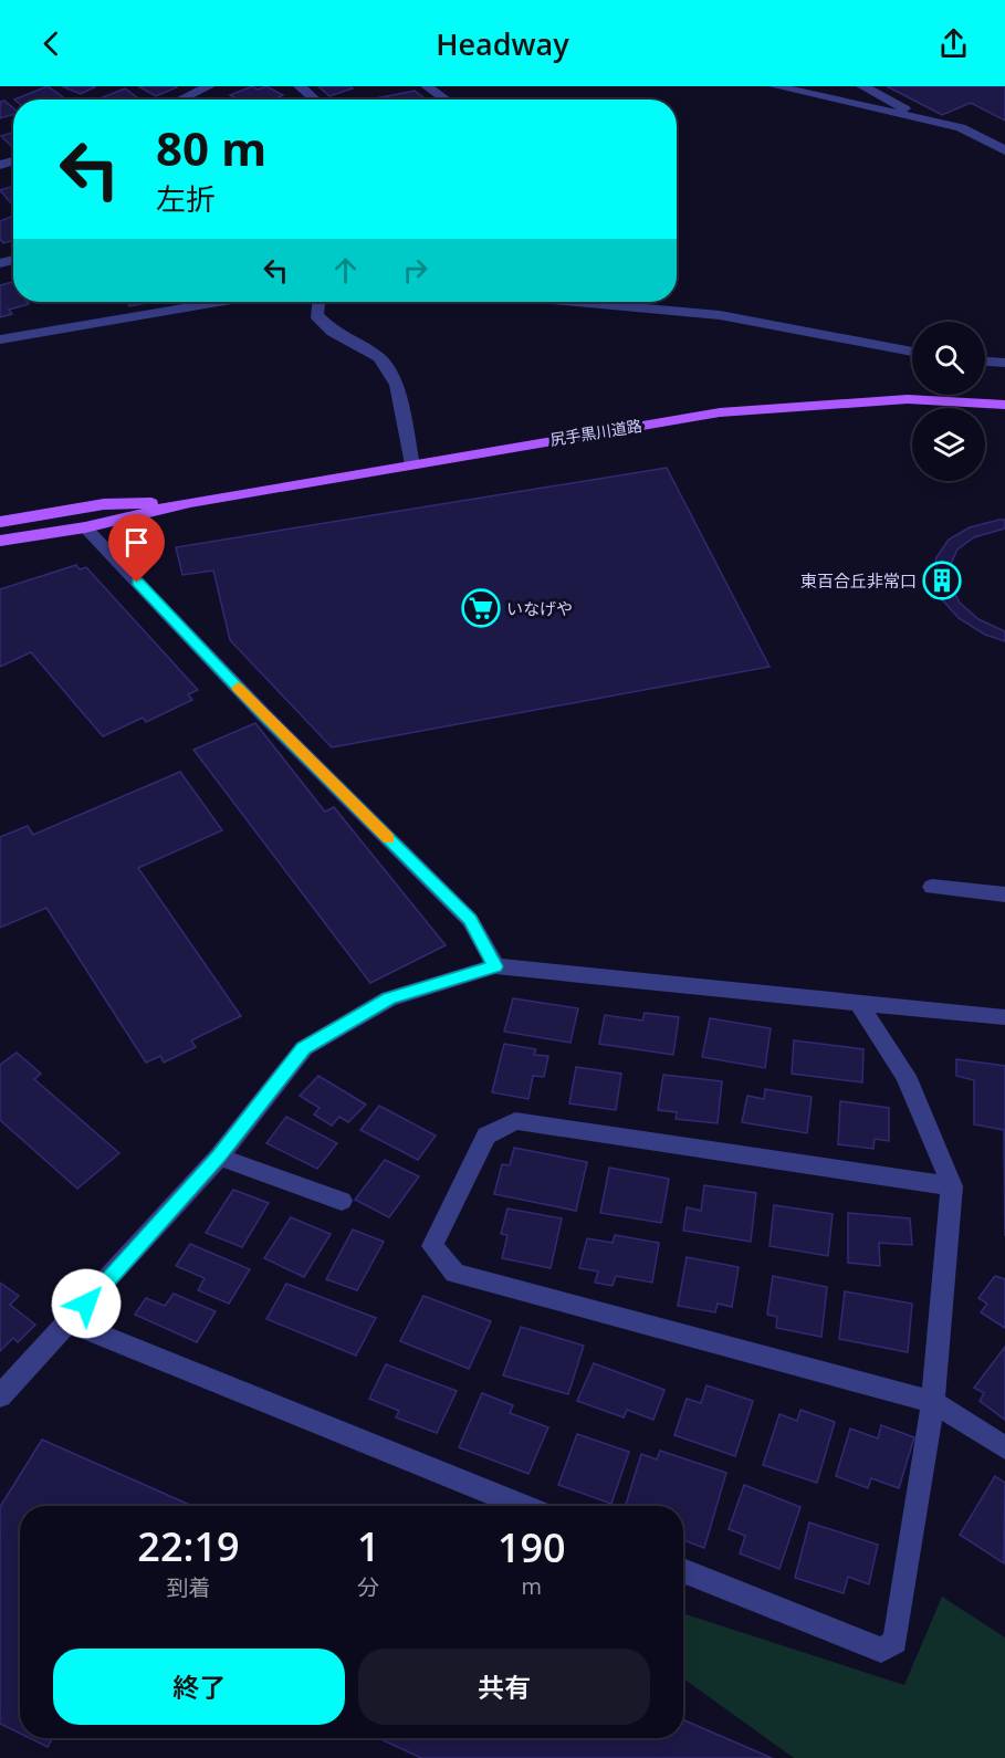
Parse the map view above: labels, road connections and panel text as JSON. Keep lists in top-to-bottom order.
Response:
{
  "streets": {
    "main road": ["尻手黒川道路"]
  },
  "places": {
    "building": ["東百合丘非常口"],
    "supermarket": ["いなげや"]
  },
  "page": {
    "header": "Headway",
    "turn": ["80 m", "左折"],
    "eta": [
      "22:19",
      "到着",
      "1",
      "分",
      "190",
      "m"
    ],
    "buttons": ["終了", "共有"]
  }
}
